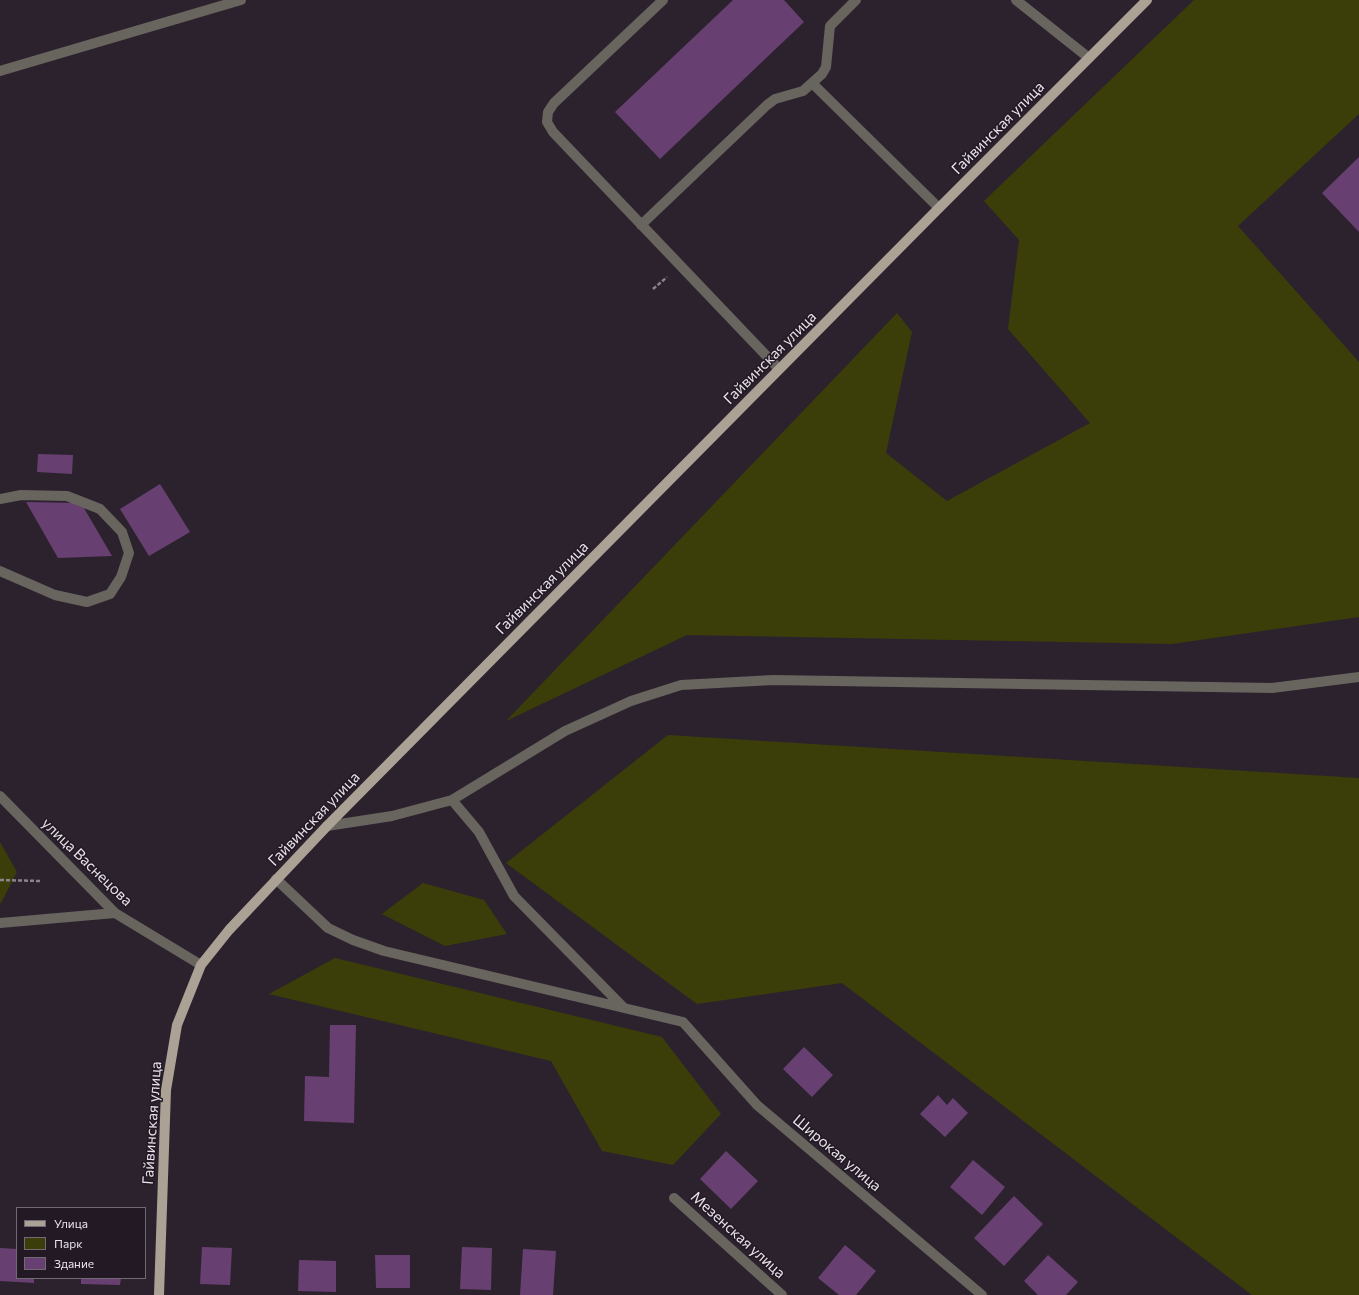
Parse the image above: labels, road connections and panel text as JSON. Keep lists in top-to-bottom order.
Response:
{
  "streets": {
    "main road": ["Гайвинская улица"],
    "street": ["улица Васнецова", "Широкая улица", "Мезенская улица"]
  },
  "crossings": [
    ["Гайвинская улица", "улица Васнецова"]
  ],
  "legend": ["Улица", "Парк", "Здание"]
}
